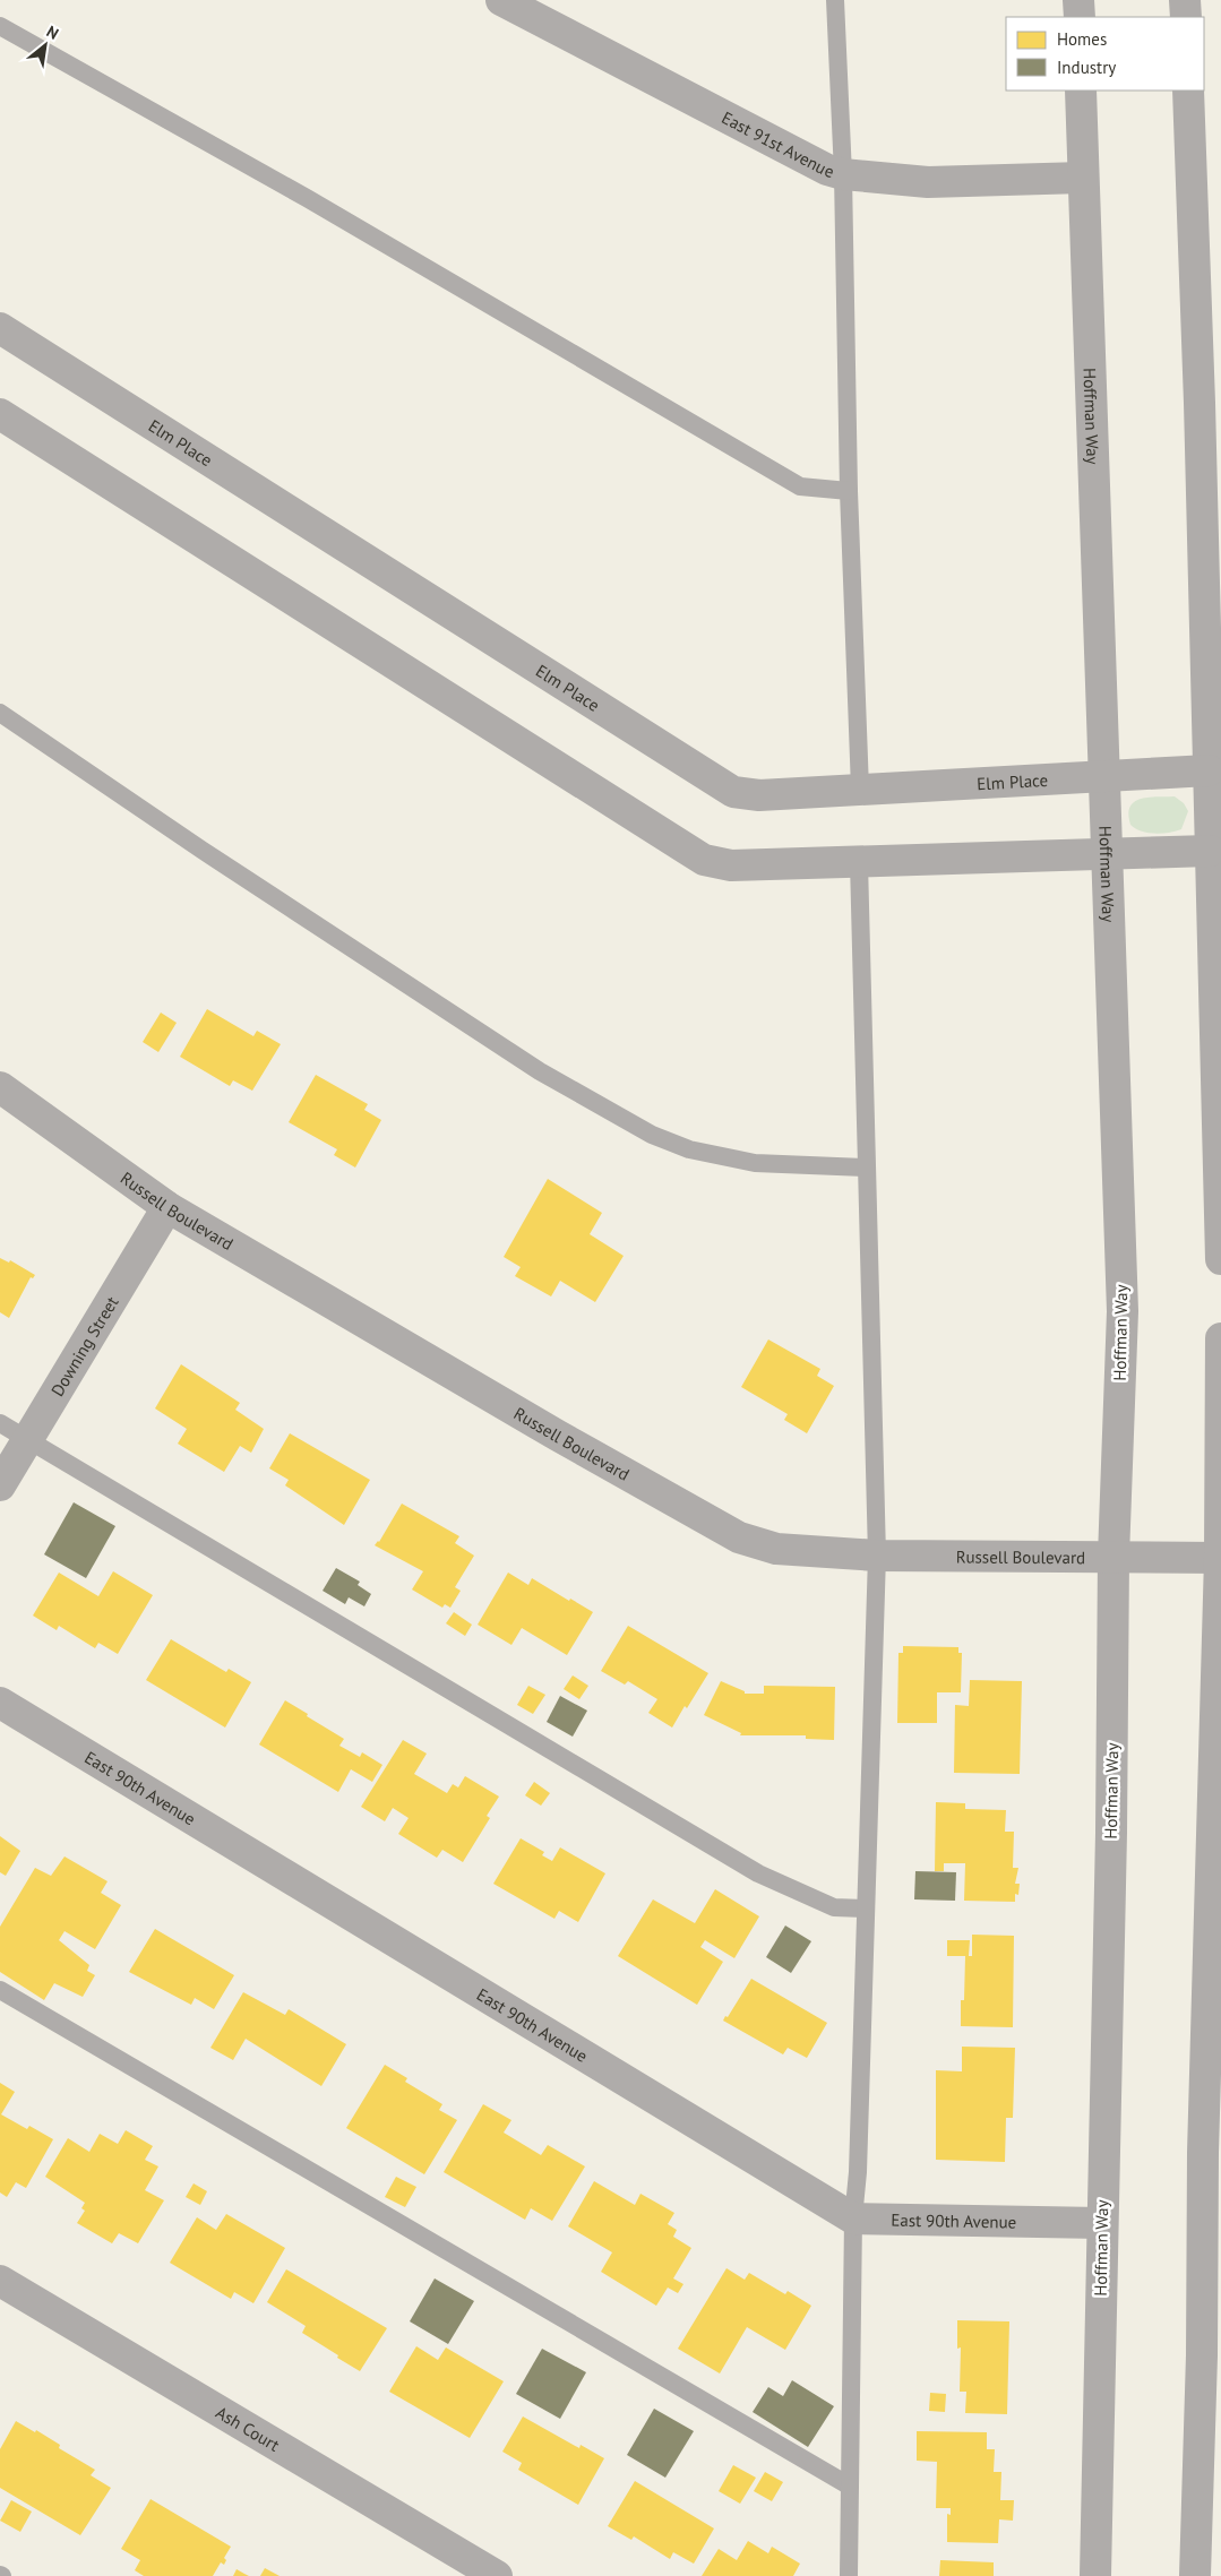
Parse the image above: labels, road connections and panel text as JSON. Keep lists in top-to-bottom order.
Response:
{
  "streets": {
    "street": [
      "East 91st Avenue",
      "Hoffman Way",
      "Elm Place",
      "Russell Boulevard",
      "Downing Street",
      "East 90th Avenue",
      "Ash Court"
    ]
  },
  "crossings": [
    ["East 91st Avenue", "Hoffman Way"],
    ["Hoffman Way", "Elm Place"],
    ["Hoffman Way", "Russell Boulevard"],
    ["Hoffman Way", "East 90th Avenue"],
    ["Russell Boulevard", "Downing Street"]
  ],
  "legend": ["Homes", "Industry"],
  "north": "top right"
}
